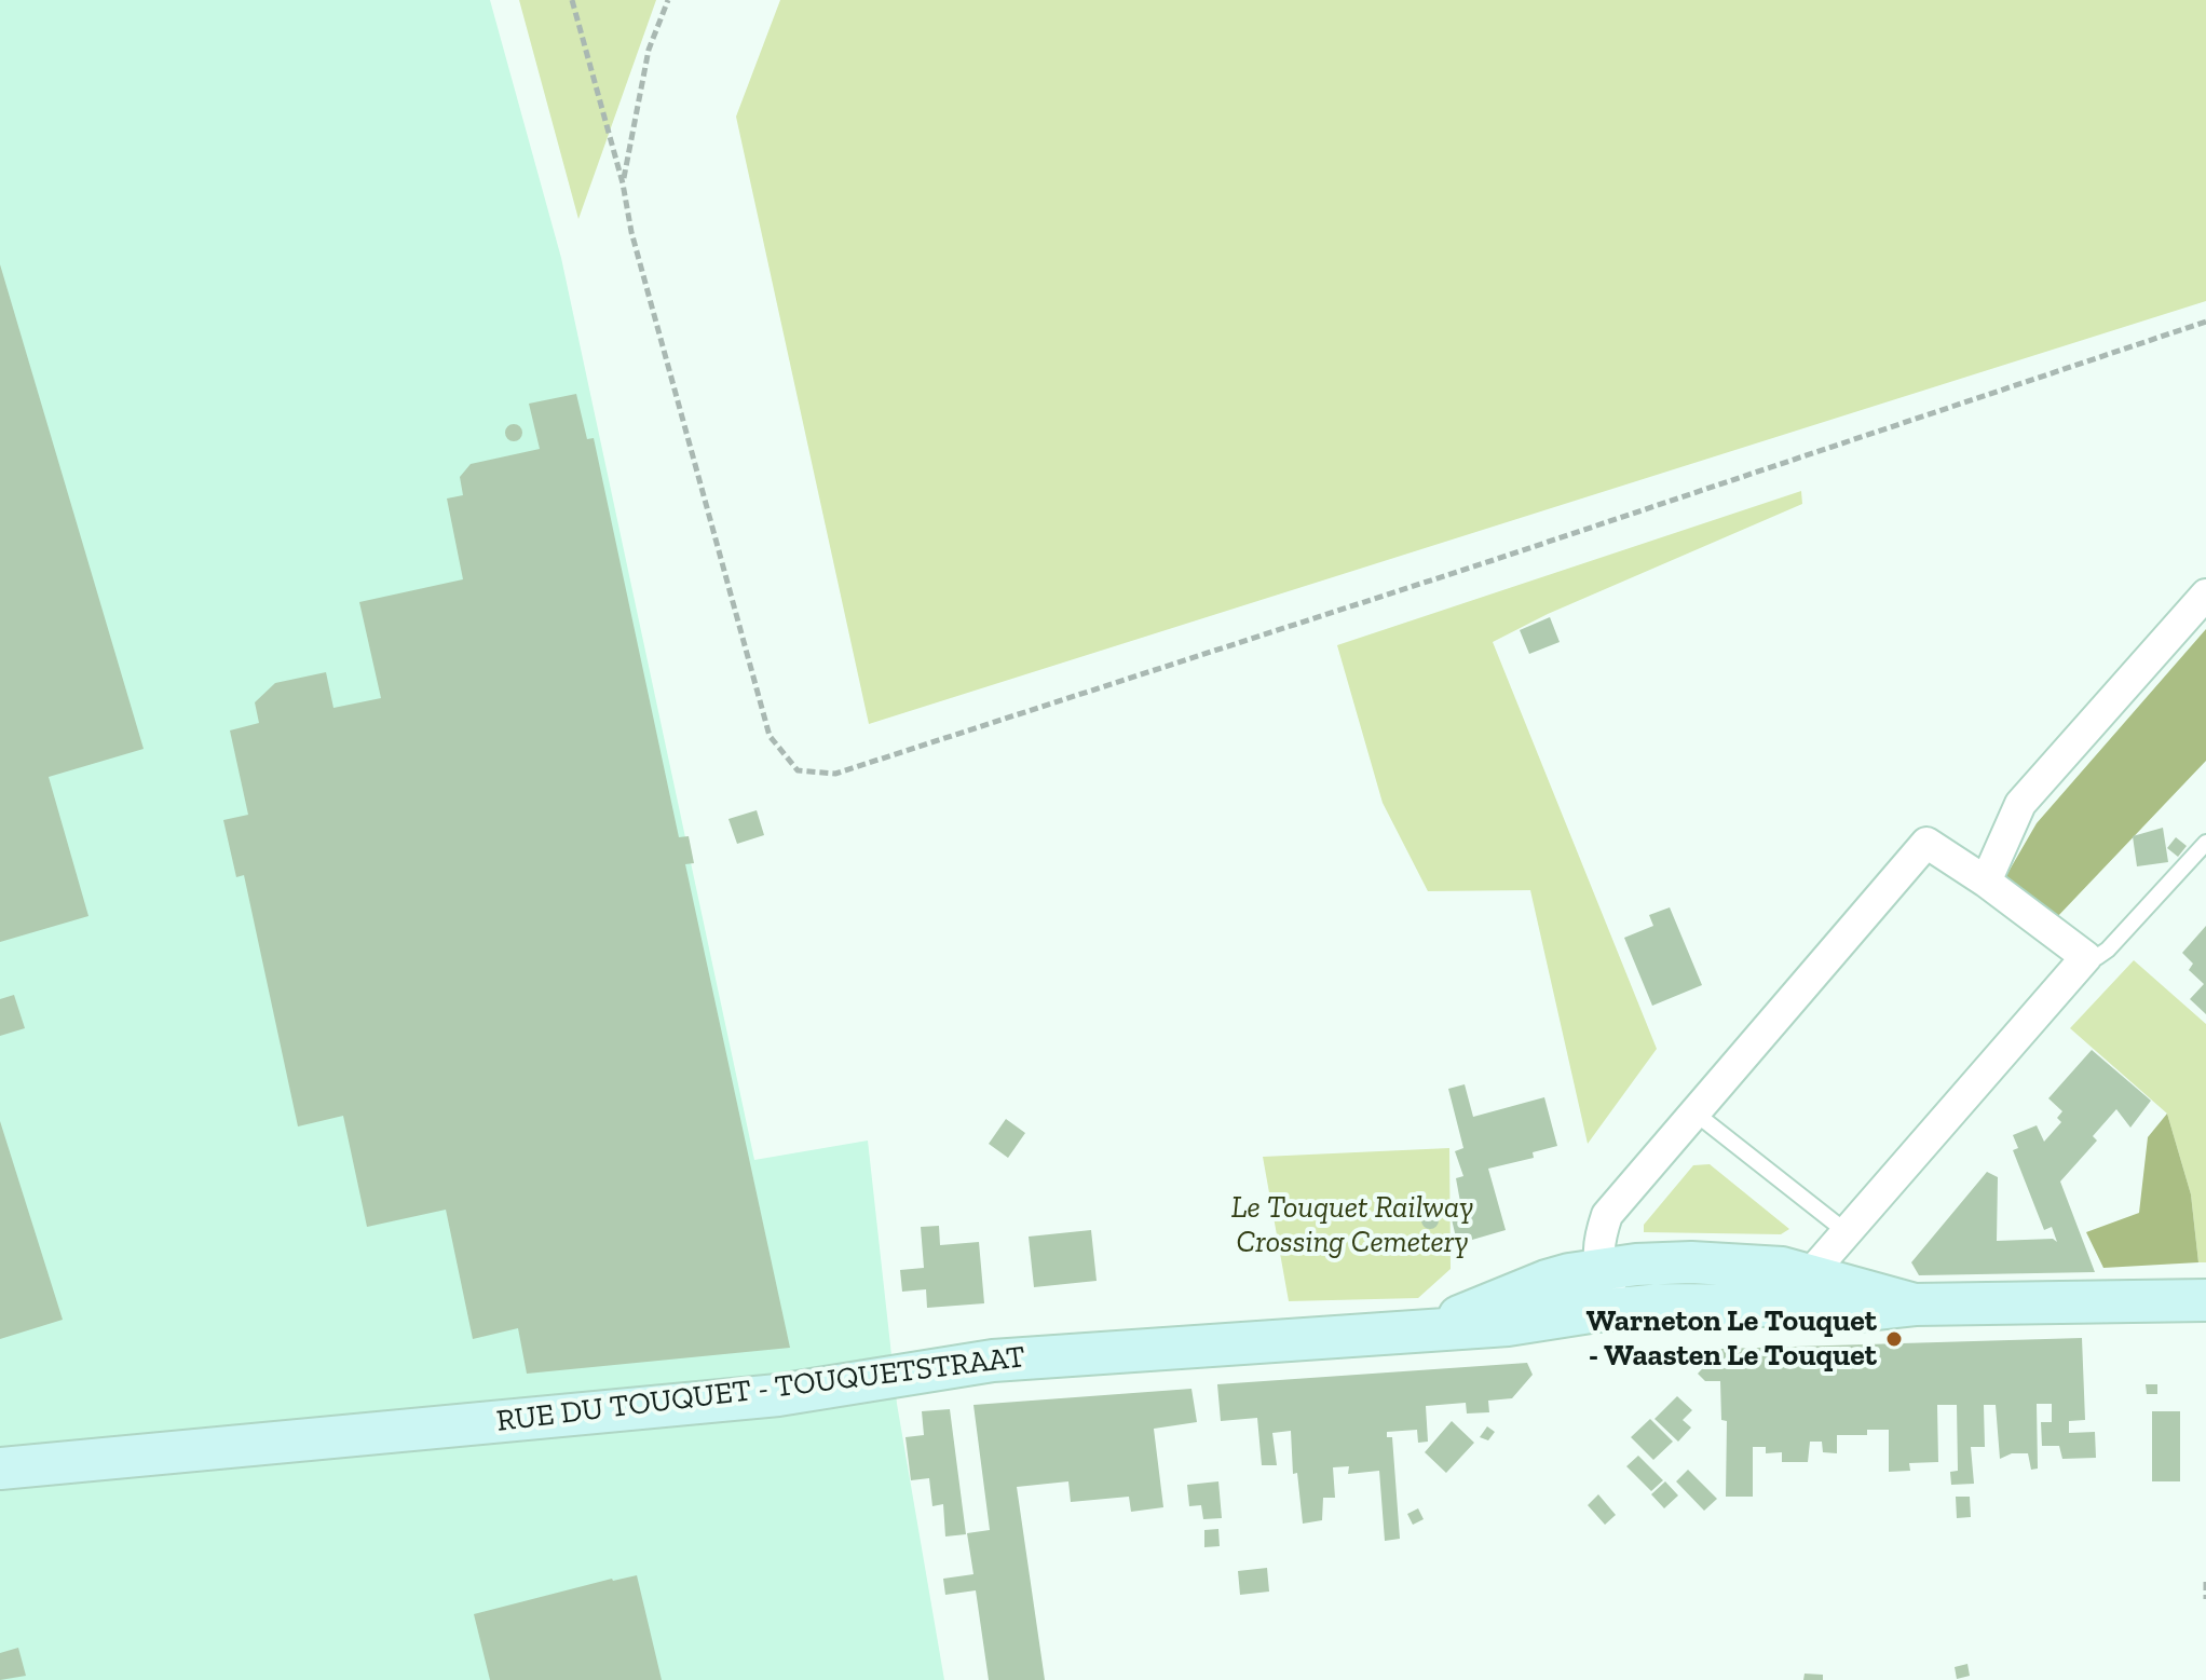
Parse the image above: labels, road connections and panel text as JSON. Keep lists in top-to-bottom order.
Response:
{
  "streets": {
    "main road": ["RUE DU TOUQUET - TOUQUETSTRAAT"]
  },
  "parks": ["Le Touquet Railway Crossing Cemetery"],
  "places": ["Warneton Le Touquet - Waasten Le Touquet"]
}
